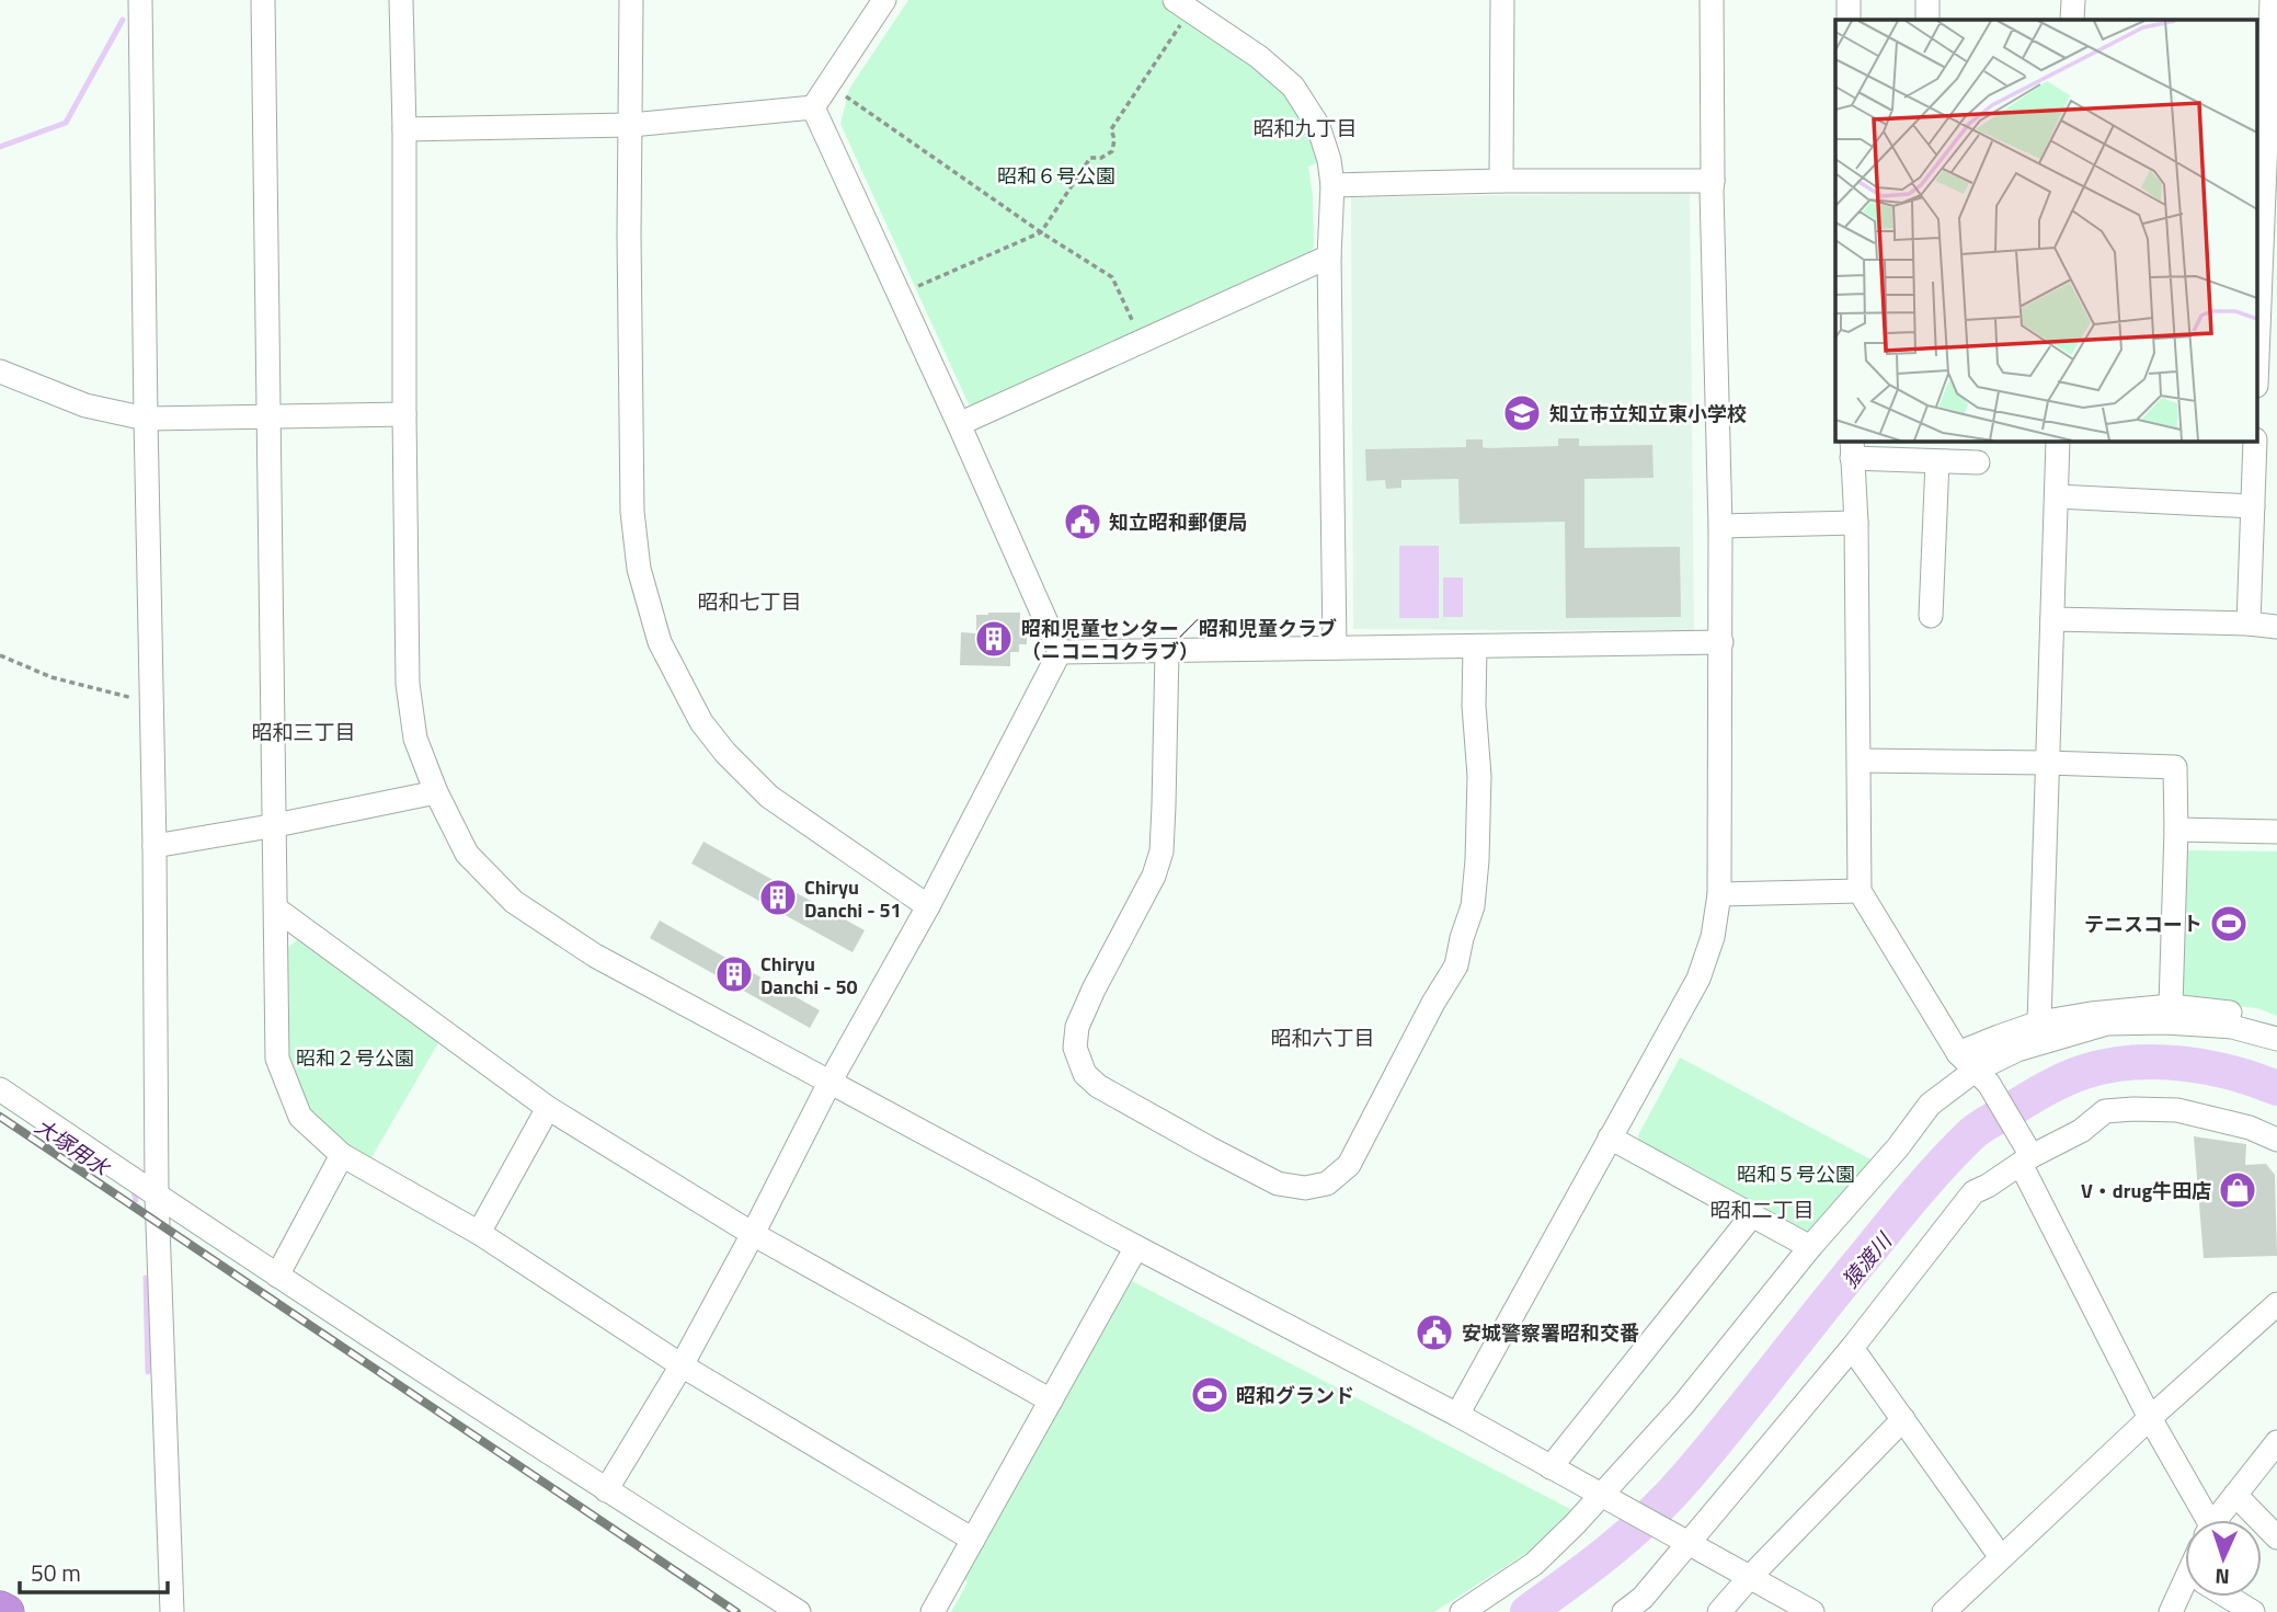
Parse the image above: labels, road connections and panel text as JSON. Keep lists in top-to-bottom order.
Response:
{
  "districts": [
    "昭和九丁目",
    "昭和七丁目",
    "昭和三丁目",
    "昭和六丁目",
    "昭和二丁目"
  ],
  "water": ["大塚用水", "猿渡川"],
  "parks": ["昭和６号公園", "昭和２号公園", "昭和５号公園"],
  "places": {
    "school or university": ["知立市立知立東小学校"],
    "public building": ["知立昭和郵便局", "安城警察署昭和交番"],
    "building": ["昭和児童センター／昭和児童クラブ （ニコニコクラブ）", "Chiryu Danchi - 51", "Chiryu Danchi - 50"],
    "sports": ["テニスコート", "昭和グランド"],
    "shop": ["V・drug牛田店"]
  },
  "scale_bar": "50 m",
  "north": "bottom"
}
